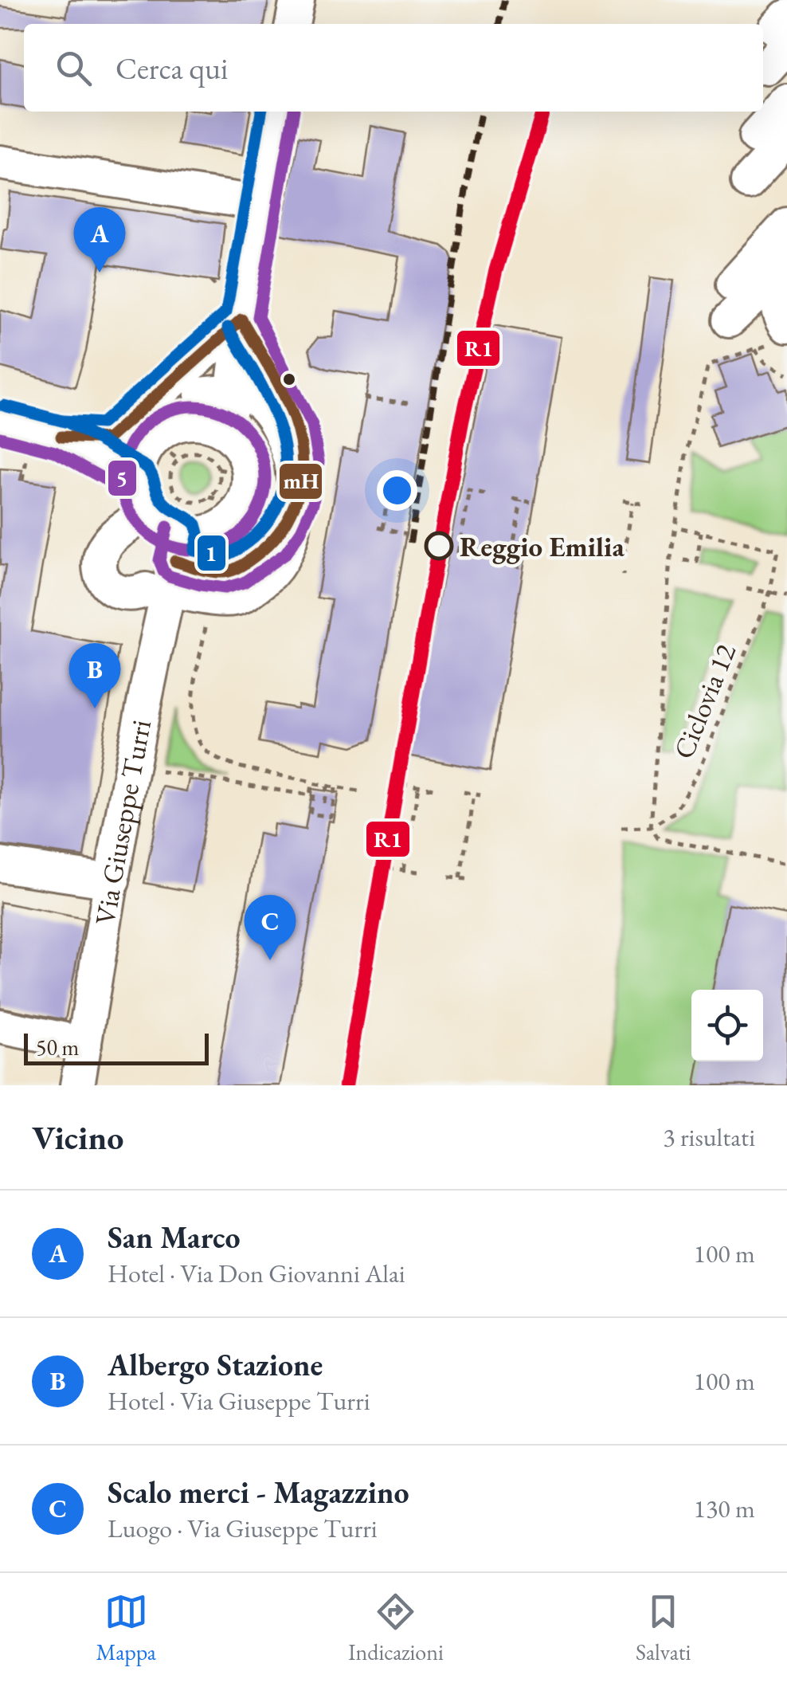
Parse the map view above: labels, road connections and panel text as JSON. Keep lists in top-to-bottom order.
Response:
{
  "streets": {
    "street": ["Via Giuseppe Turri"],
    "path": ["Ciclovia 12"]
  },
  "places": ["Reggio Emilia"],
  "lines": [
    "transit line R1",
    "transit line 5",
    "transit line 1",
    "transit line mH"
  ],
  "scale_bar": "50 m",
  "page": {
    "search": "Cerca qui",
    "pins": ["A", "B", "C"],
    "scale": "50 m",
    "heading": ["Vicino", "3 risultati"],
    "list": [
      {
        "mark": "A",
        "name": "San Marco",
        "note": "Hotel · Via Don Giovanni Alai",
        "value": "100 m"
      },
      {
        "mark": "B",
        "name": "Albergo Stazione",
        "note": "Hotel · Via Giuseppe Turri",
        "value": "100 m"
      },
      {
        "mark": "C",
        "name": "Scalo merci - Magazzino",
        "note": "Luogo · Via Giuseppe Turri",
        "value": "130 m"
      }
    ],
    "nav": ["Mappa", "Indicazioni", "Salvati"]
  }
}
